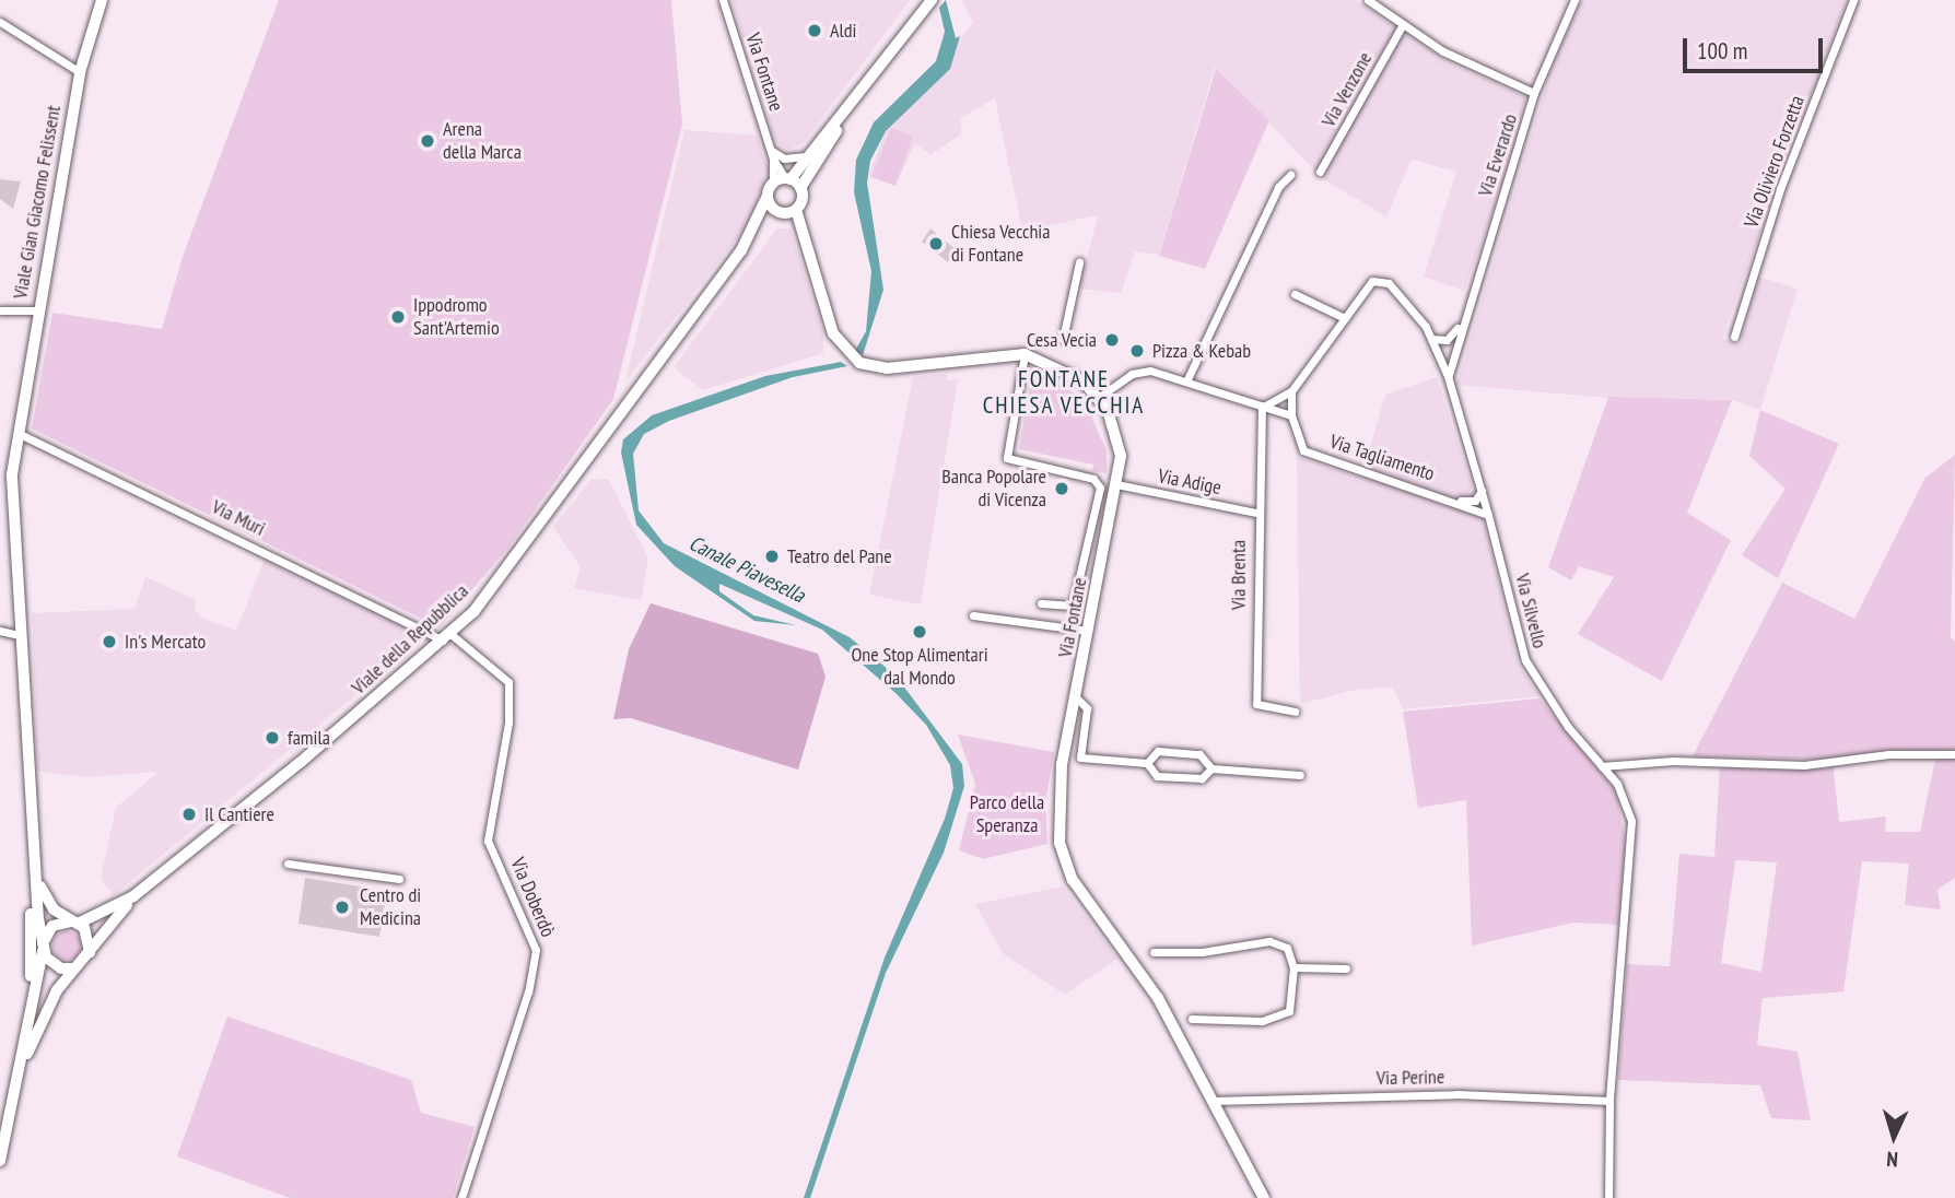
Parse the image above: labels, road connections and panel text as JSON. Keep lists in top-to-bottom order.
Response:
{
  "streets": {
    "main road": ["Viale Gian Giacomo Felissent", "Viale della Repubblica"],
    "street": [
      "Via Fontane",
      "Via Venzone",
      "Via Everardo",
      "Via Oliviero Forzetta",
      "Via Tagliamento",
      "Via Adige",
      "Via Muri",
      "Via Brenta",
      "Via Silvello",
      "Via Doberdò",
      "Via Perine"
    ]
  },
  "crossings": [
    ["Via Fontane", "Via Adige"],
    ["Via Fontane", "Viale della Repubblica"],
    ["Via Fontane", "Via Perine"],
    ["Via Everardo", "Via Silvello"],
    ["Viale Gian Giacomo Felissent", "Via Muri"],
    ["Viale Gian Giacomo Felissent", "Viale della Repubblica"],
    ["Via Tagliamento", "Via Silvello"],
    ["Via Adige", "Via Brenta"],
    ["Via Muri", "Viale della Repubblica"],
    ["Via Muri", "Via Doberdò"],
    ["Via Silvello", "Via Perine"],
    ["Viale della Repubblica", "Via Doberdò"]
  ],
  "districts": ["FONTANE CHIESA VECCHIA"],
  "water": ["Canale Piavesella"],
  "parks": ["Parco della Speranza"],
  "places": [
    "Aldi",
    "Arena della Marca",
    "Chiesa Vecchia di Fontane",
    "Ippodromo Sant'Artemio",
    "Cesa Vecia",
    "Pizza & Kebab",
    "Banca Popolare di Vicenza",
    "Teatro del Pane",
    "One Stop Alimentari dal Mondo",
    "In's Mercato",
    "famila",
    "Il Cantiere",
    "Centro di Medicina"
  ],
  "scale_bar": "100 m",
  "north": "bottom"
}
